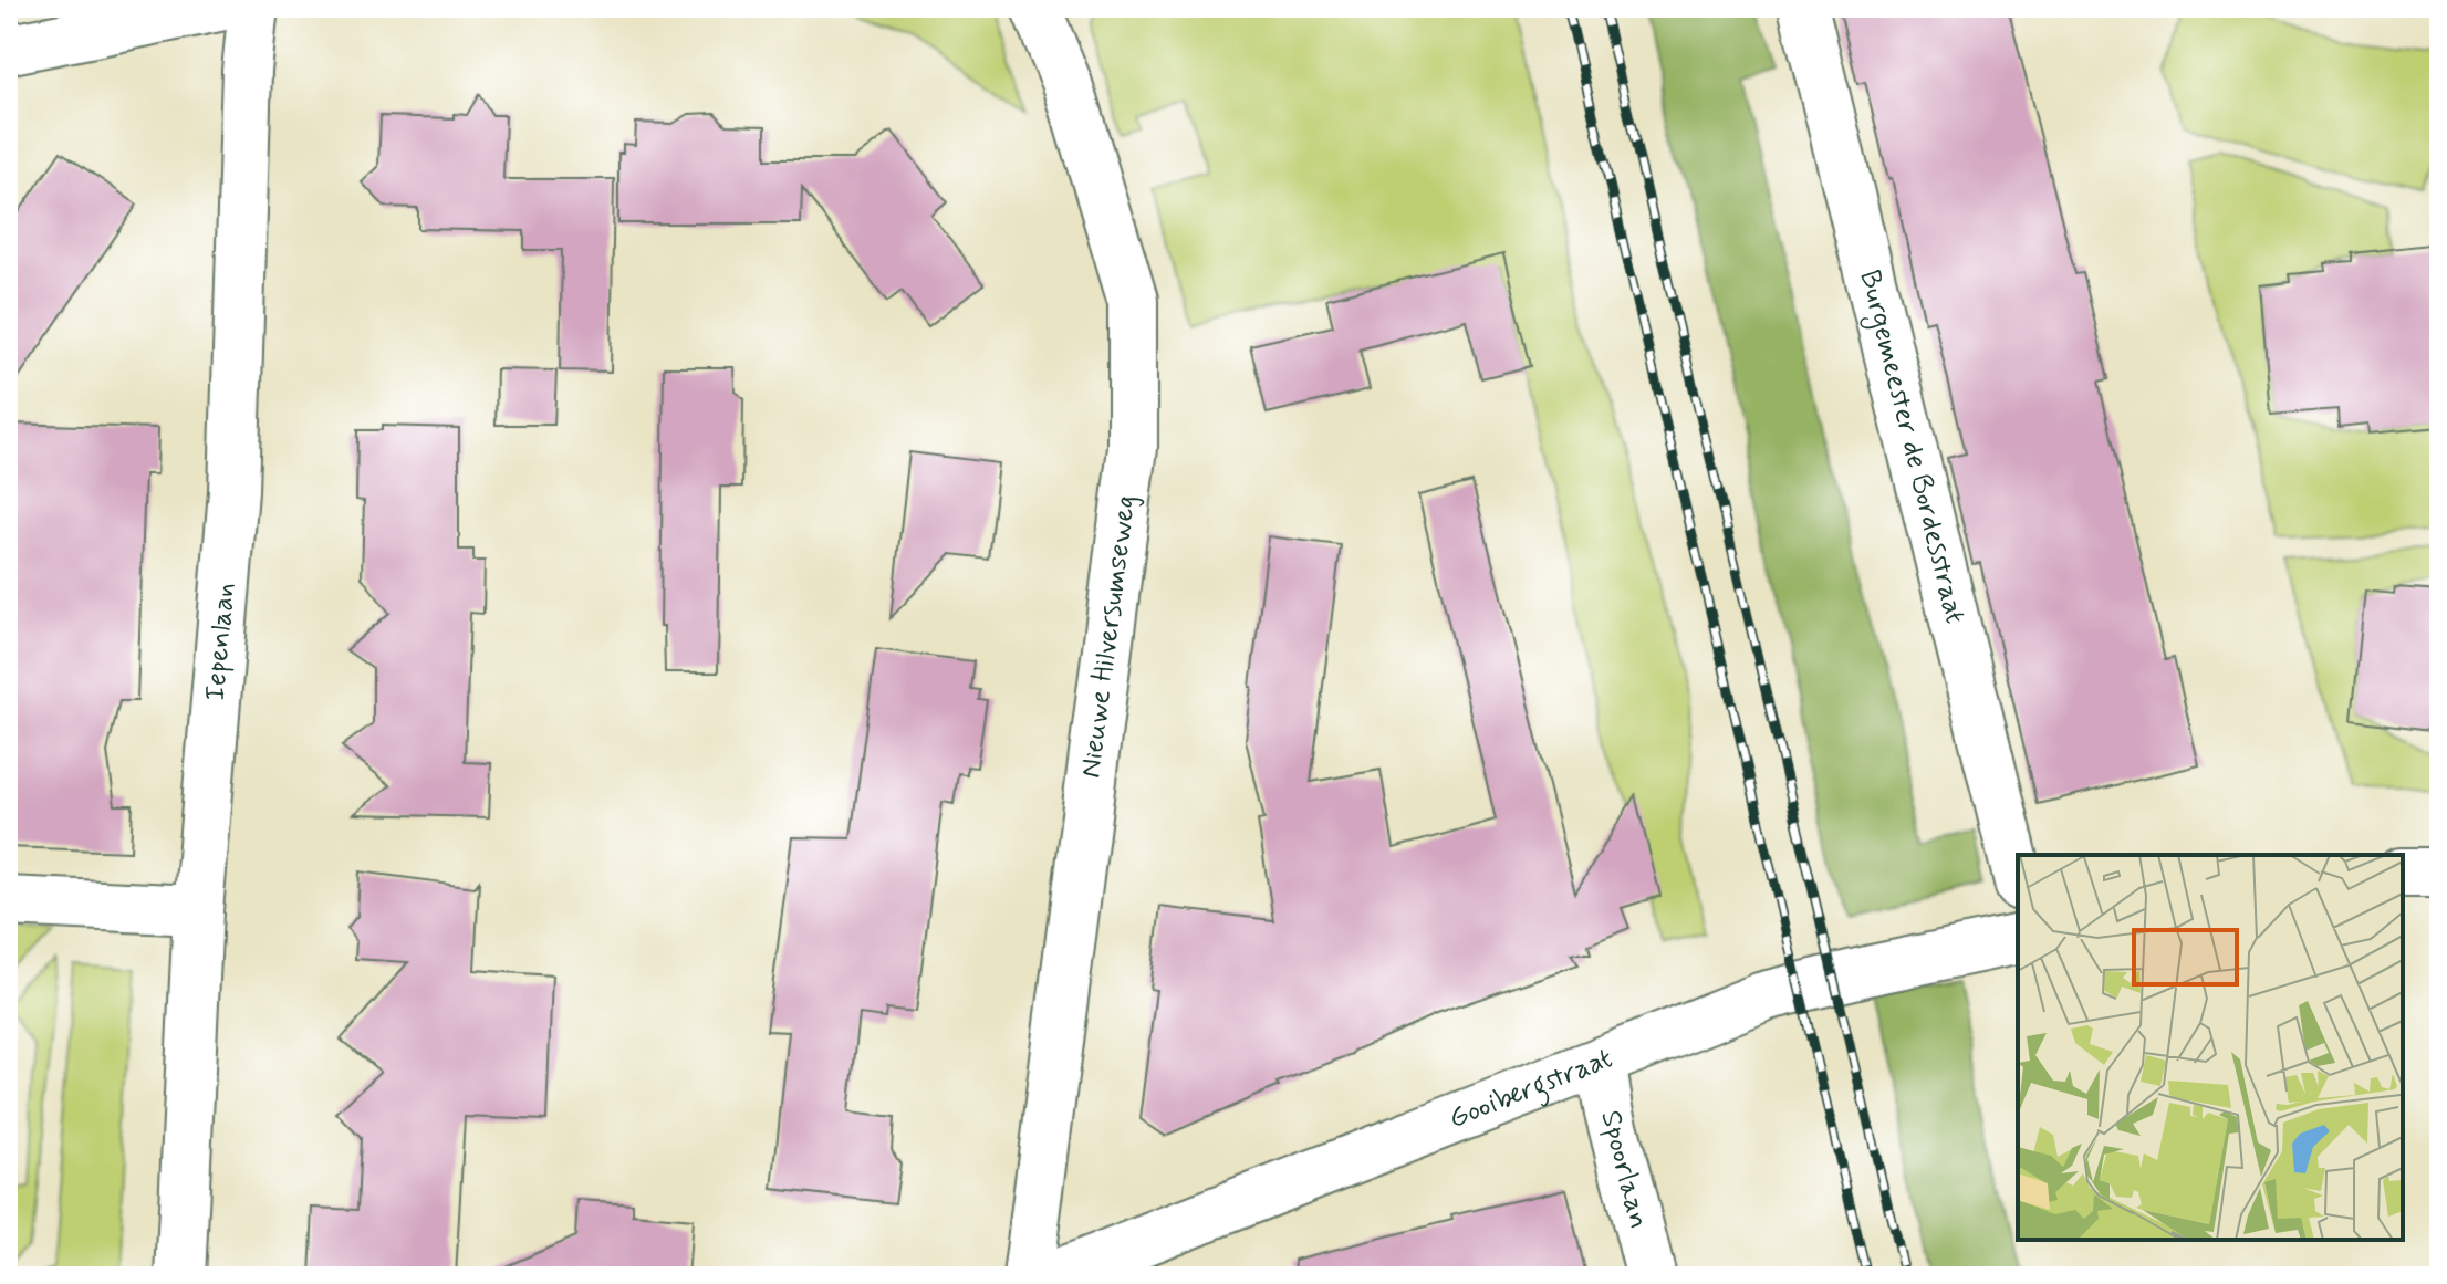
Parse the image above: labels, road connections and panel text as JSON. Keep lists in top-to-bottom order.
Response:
{
  "streets": {
    "street": [
      "Burgemeester de Bordesstraat",
      "Nieuwe Hilversumseweg",
      "Iepenlaan",
      "Gooibergstraat",
      "Spoorlaan"
    ]
  },
  "crossings": [
    ["Gooibergstraat", "Spoorlaan"]
  ]
}
